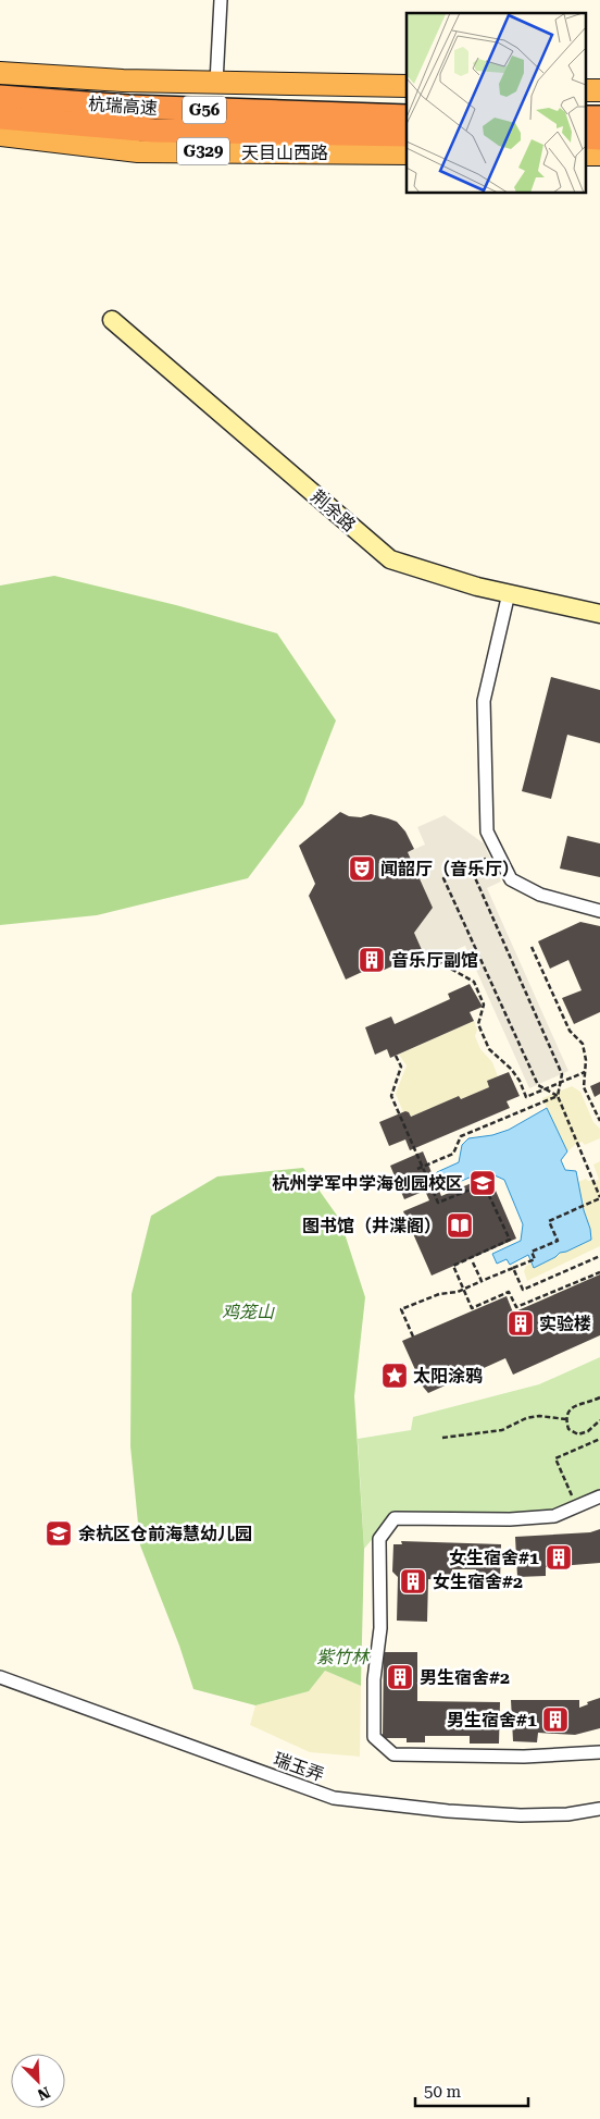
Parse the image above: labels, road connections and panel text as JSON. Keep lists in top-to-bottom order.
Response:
{
  "streets": {
    "highway": [
      "杭瑞高速",
      "G56",
      "G329",
      "天目山西路"
    ],
    "main road": ["荆余路"],
    "street": ["瑞玉弄"]
  },
  "parks": ["鸡笼山", "紫竹林"],
  "places": {
    "theatre": ["闻韶厅（音乐厅）"],
    "building": [
      "音乐厅副馆",
      "实验楼",
      "女生宿舍#1",
      "女生宿舍#2",
      "男生宿舍#2",
      "男生宿舍#1"
    ],
    "school or university": ["杭州学军中学海创园校区", "余杭区仓前海慧幼儿园"],
    "library": ["图书馆（井渫阁）"],
    "place": ["太阳涂鸦"]
  },
  "scale_bar": "50 m",
  "north": "bottom right"
}
